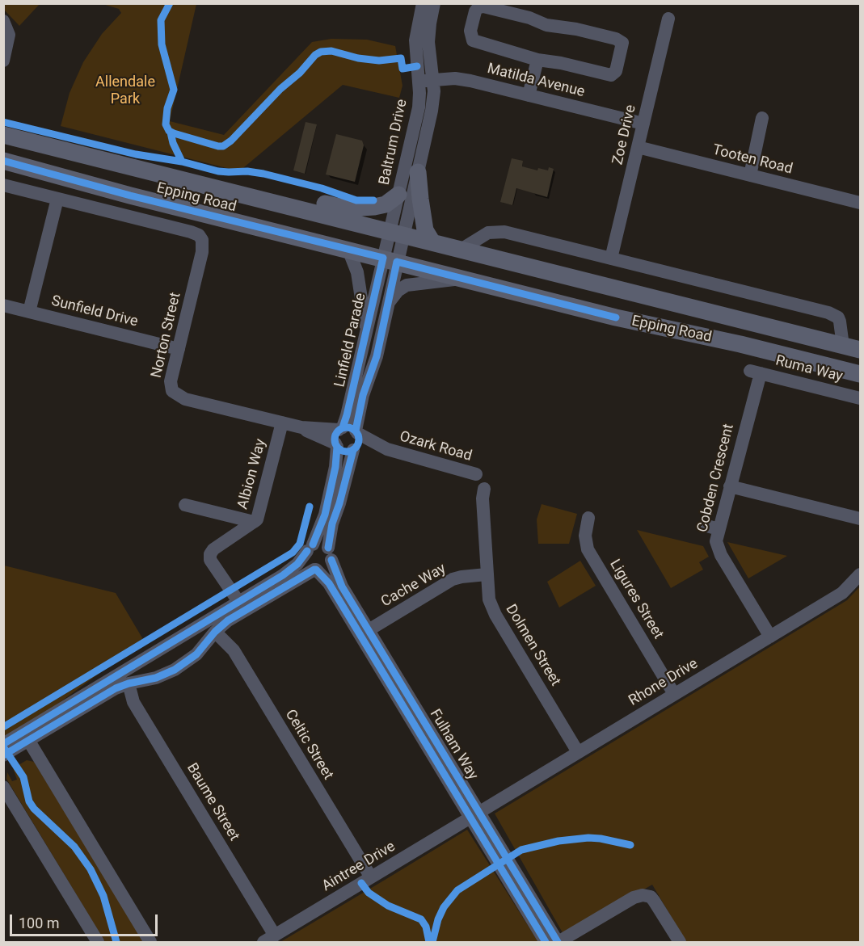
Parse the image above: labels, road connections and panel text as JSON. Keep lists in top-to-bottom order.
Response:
{
  "streets": {
    "main road": ["Epping Road"],
    "street": [
      "Matilda Avenue",
      "Zoe Drive",
      "Baltrum Drive",
      "Tooten Road",
      "Sunfield Drive",
      "Norton Street",
      "Linfield Parade",
      "Ruma Way",
      "Ozark Road",
      "Albion Way",
      "Cobden Crescent",
      "Cache Way",
      "Ligures Street",
      "Dolmen Street",
      "Rhone Drive",
      "Celtic Street",
      "Fulham Way",
      "Baume Street",
      "Aintree Drive"
    ]
  },
  "crossings": [
    ["Matilda Avenue", "Zoe Drive"],
    ["Matilda Avenue", "Baltrum Drive"],
    ["Zoe Drive", "Tooten Road"],
    ["Baltrum Drive", "Epping Road"],
    ["Baltrum Drive", "Linfield Parade"],
    ["Epping Road", "Linfield Parade"],
    ["Sunfield Drive", "Norton Street"],
    ["Norton Street", "Linfield Parade"],
    ["Norton Street", "Albion Way"],
    ["Ruma Way", "Cobden Crescent"],
    ["Cobden Crescent", "Rhone Drive"],
    ["Cache Way", "Dolmen Street"],
    ["Cache Way", "Fulham Way"],
    ["Ligures Street", "Rhone Drive"],
    ["Dolmen Street", "Rhone Drive"],
    ["Rhone Drive", "Fulham Way"],
    ["Rhone Drive", "Aintree Drive"],
    ["Celtic Street", "Aintree Drive"],
    ["Fulham Way", "Aintree Drive"],
    ["Baume Street", "Aintree Drive"]
  ],
  "parks": ["Allendale Park"],
  "scale_bar": "100 m"
}
